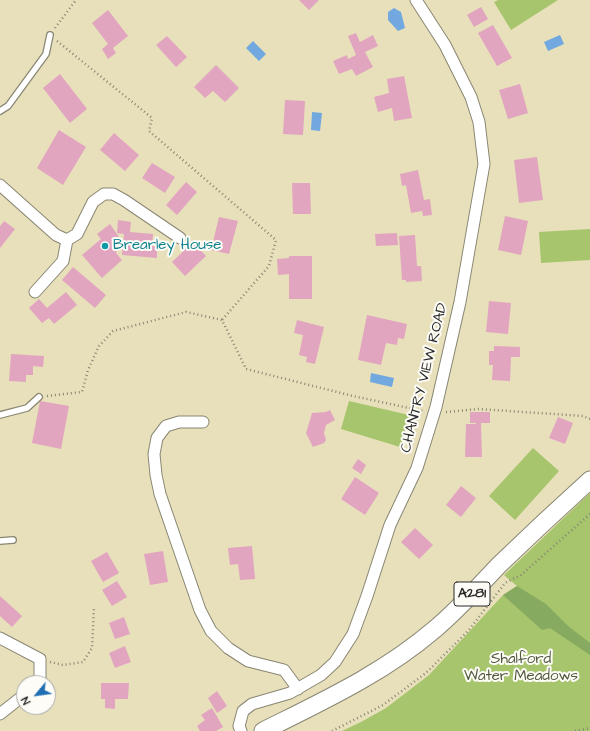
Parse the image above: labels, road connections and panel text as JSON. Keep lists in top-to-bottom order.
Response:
{
  "streets": {
    "main road": ["A281"],
    "street": ["CHANTRY VIEW ROAD"]
  },
  "parks": ["Shalford Water Meadows"],
  "places": ["Brearley House"],
  "north": "bottom left"
}
